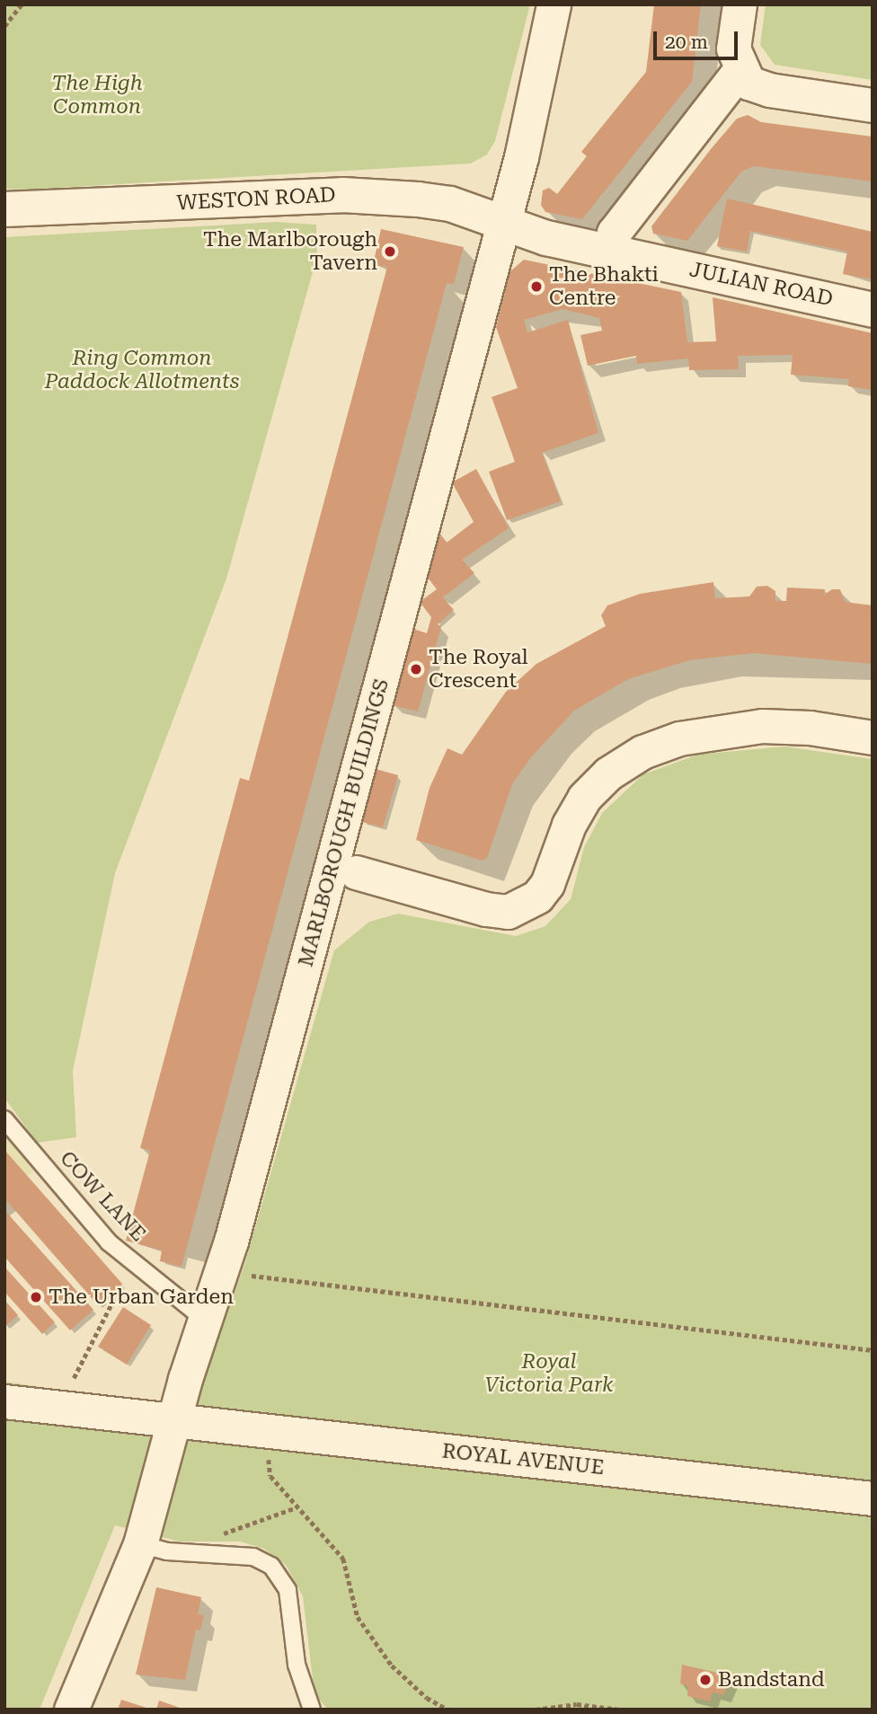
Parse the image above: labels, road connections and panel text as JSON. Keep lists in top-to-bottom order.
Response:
{
  "streets": {
    "street": [
      "WESTON ROAD",
      "JULIAN ROAD",
      "MARLBOROUGH BUILDINGS",
      "ROYAL AVENUE"
    ],
    "lane": ["COW LANE"]
  },
  "crossings": [
    ["WESTON ROAD", "JULIAN ROAD"],
    ["WESTON ROAD", "MARLBOROUGH BUILDINGS"],
    ["JULIAN ROAD", "MARLBOROUGH BUILDINGS"],
    ["MARLBOROUGH BUILDINGS", "COW LANE"],
    ["MARLBOROUGH BUILDINGS", "ROYAL AVENUE"]
  ],
  "parks": ["The High Common", "Ring Common Paddock Allotments", "Royal Victoria Park"],
  "places": [
    "The Marlborough Tavern",
    "The Bhakti Centre",
    "The Royal Crescent",
    "The Urban Garden",
    "Bandstand"
  ],
  "scale_bar": "20 m"
}
